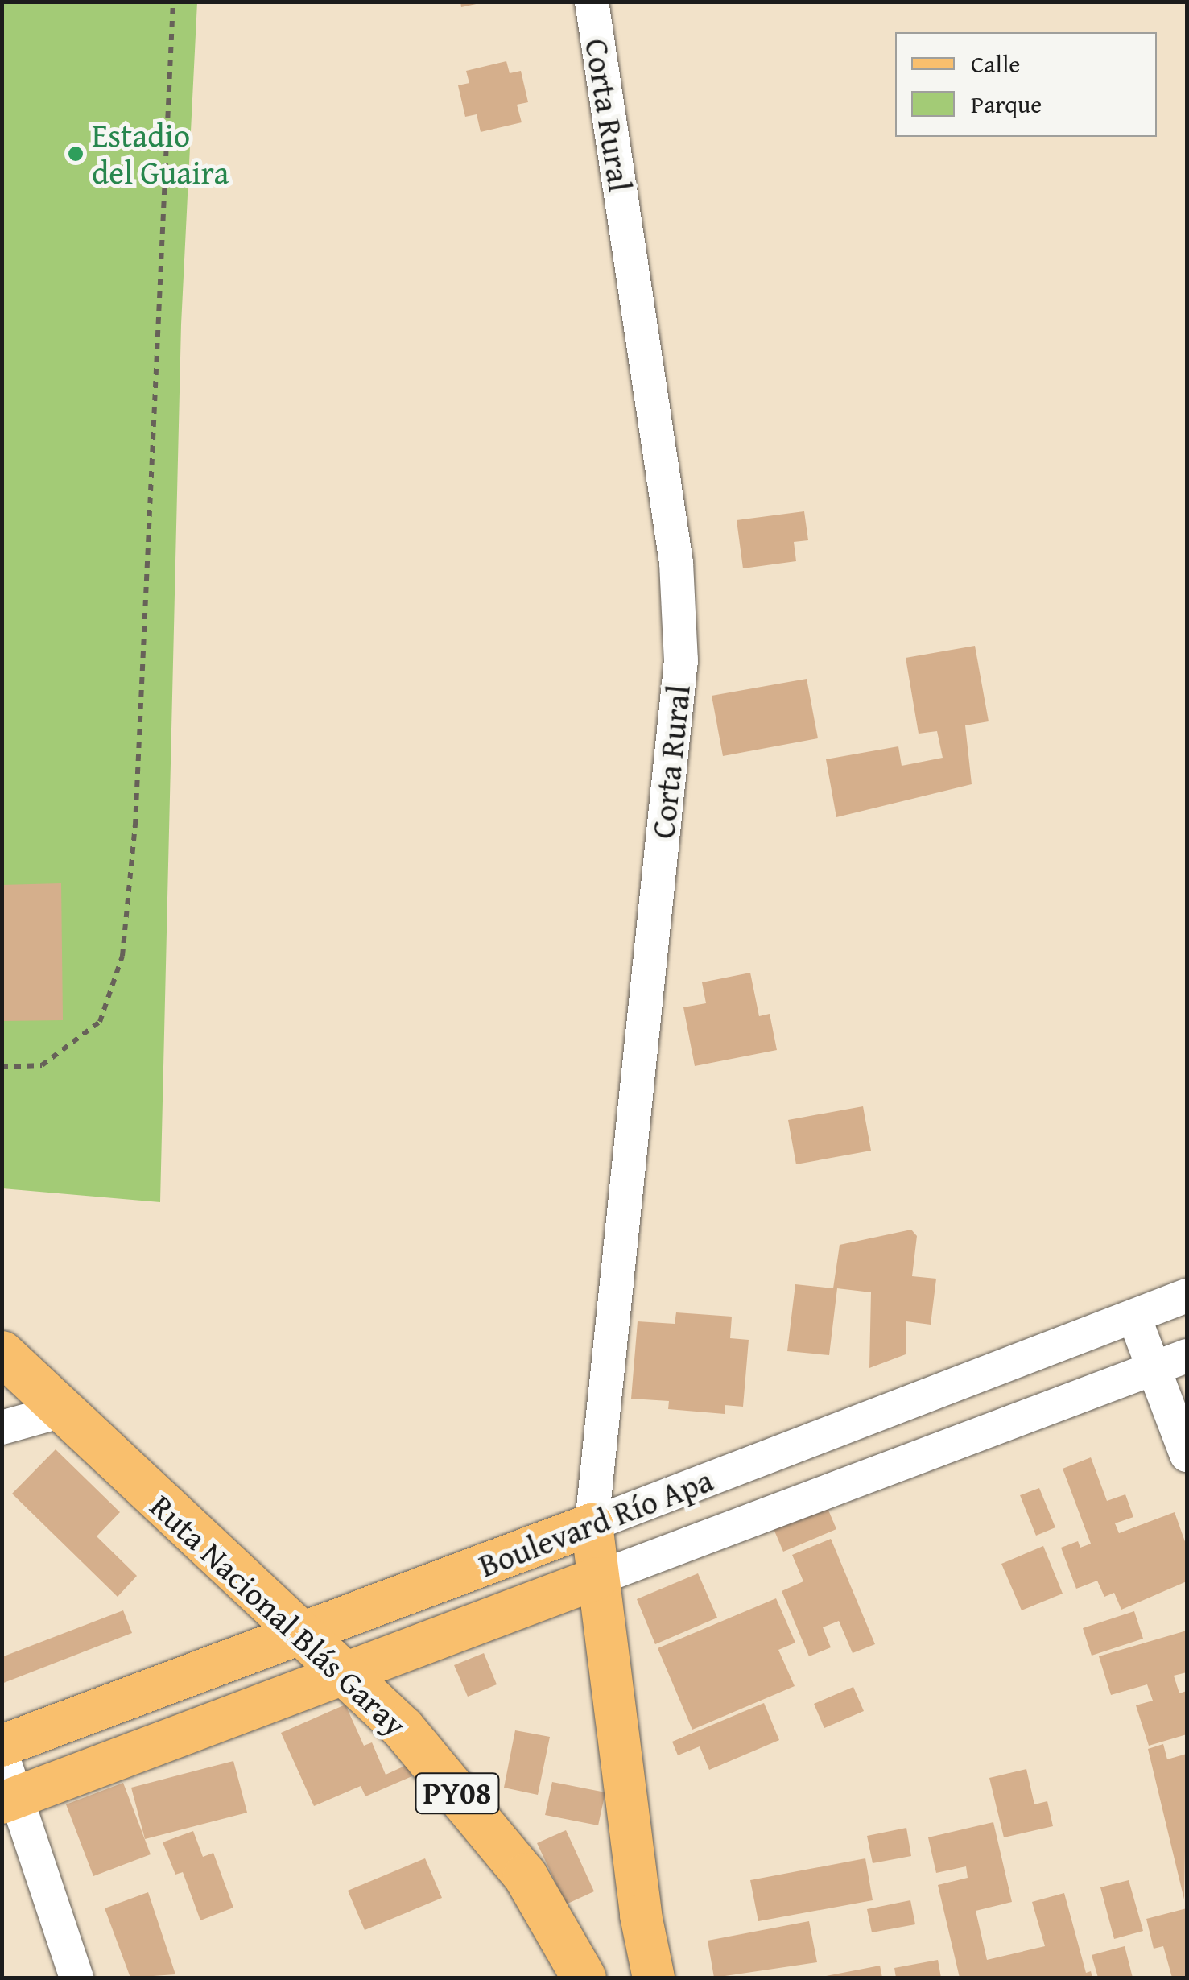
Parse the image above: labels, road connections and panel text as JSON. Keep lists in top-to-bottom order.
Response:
{
  "streets": {
    "highway": ["Ruta Nacional Blás Garay", "PY08"],
    "main road": ["Boulevard Río Apa"],
    "street": ["Corta Rural"]
  },
  "crossings": [
    ["Corta Rural", "Boulevard Río Apa"],
    ["Boulevard Río Apa", "Ruta Nacional Blás Garay"]
  ],
  "places": ["Estadio del Guaira"],
  "legend": ["Calle", "Parque"]
}
